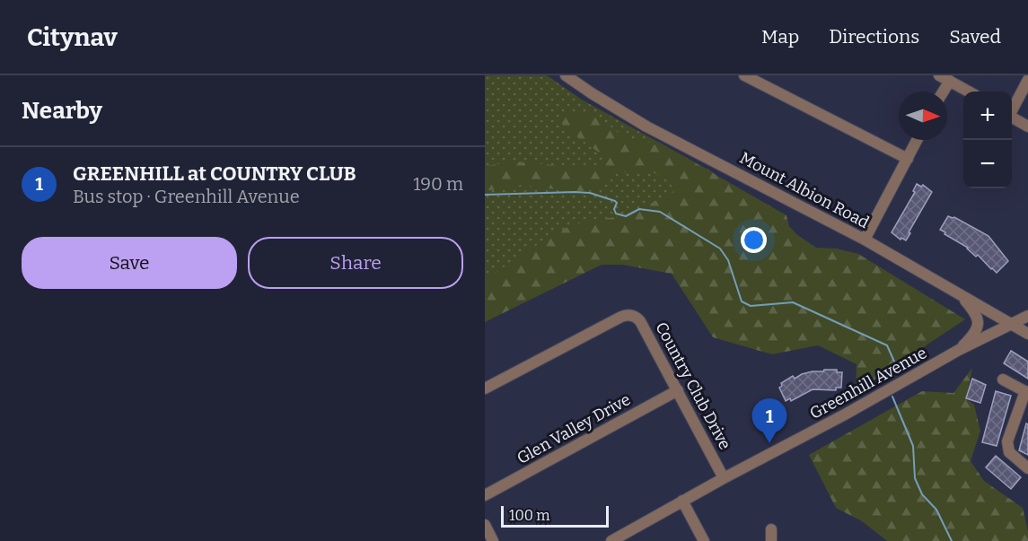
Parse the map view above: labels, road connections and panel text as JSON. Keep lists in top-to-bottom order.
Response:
{
  "streets": {
    "street": [
      "Mount Albion Road",
      "Greenhill Avenue",
      "Country Club Drive",
      "Glen Valley Drive"
    ]
  },
  "crossings": [
    ["Mount Albion Road", "Greenhill Avenue"],
    ["Greenhill Avenue", "Country Club Drive"],
    ["Country Club Drive", "Glen Valley Drive"]
  ],
  "scale_bar": "100 m",
  "north": "right",
  "page": {
    "header": "Citynav",
    "nav": ["Map", "Directions", "Saved"],
    "heading": "Nearby",
    "map_buttons": ["+", "−"],
    "list": [
      {
        "mark": "1",
        "name": "GREENHILL at COUNTRY CLUB",
        "note": "Bus stop · Greenhill Avenue",
        "value": "190 m"
      }
    ],
    "buttons": ["Save", "Share"],
    "pins": "1",
    "scale": "100 m"
  }
}
